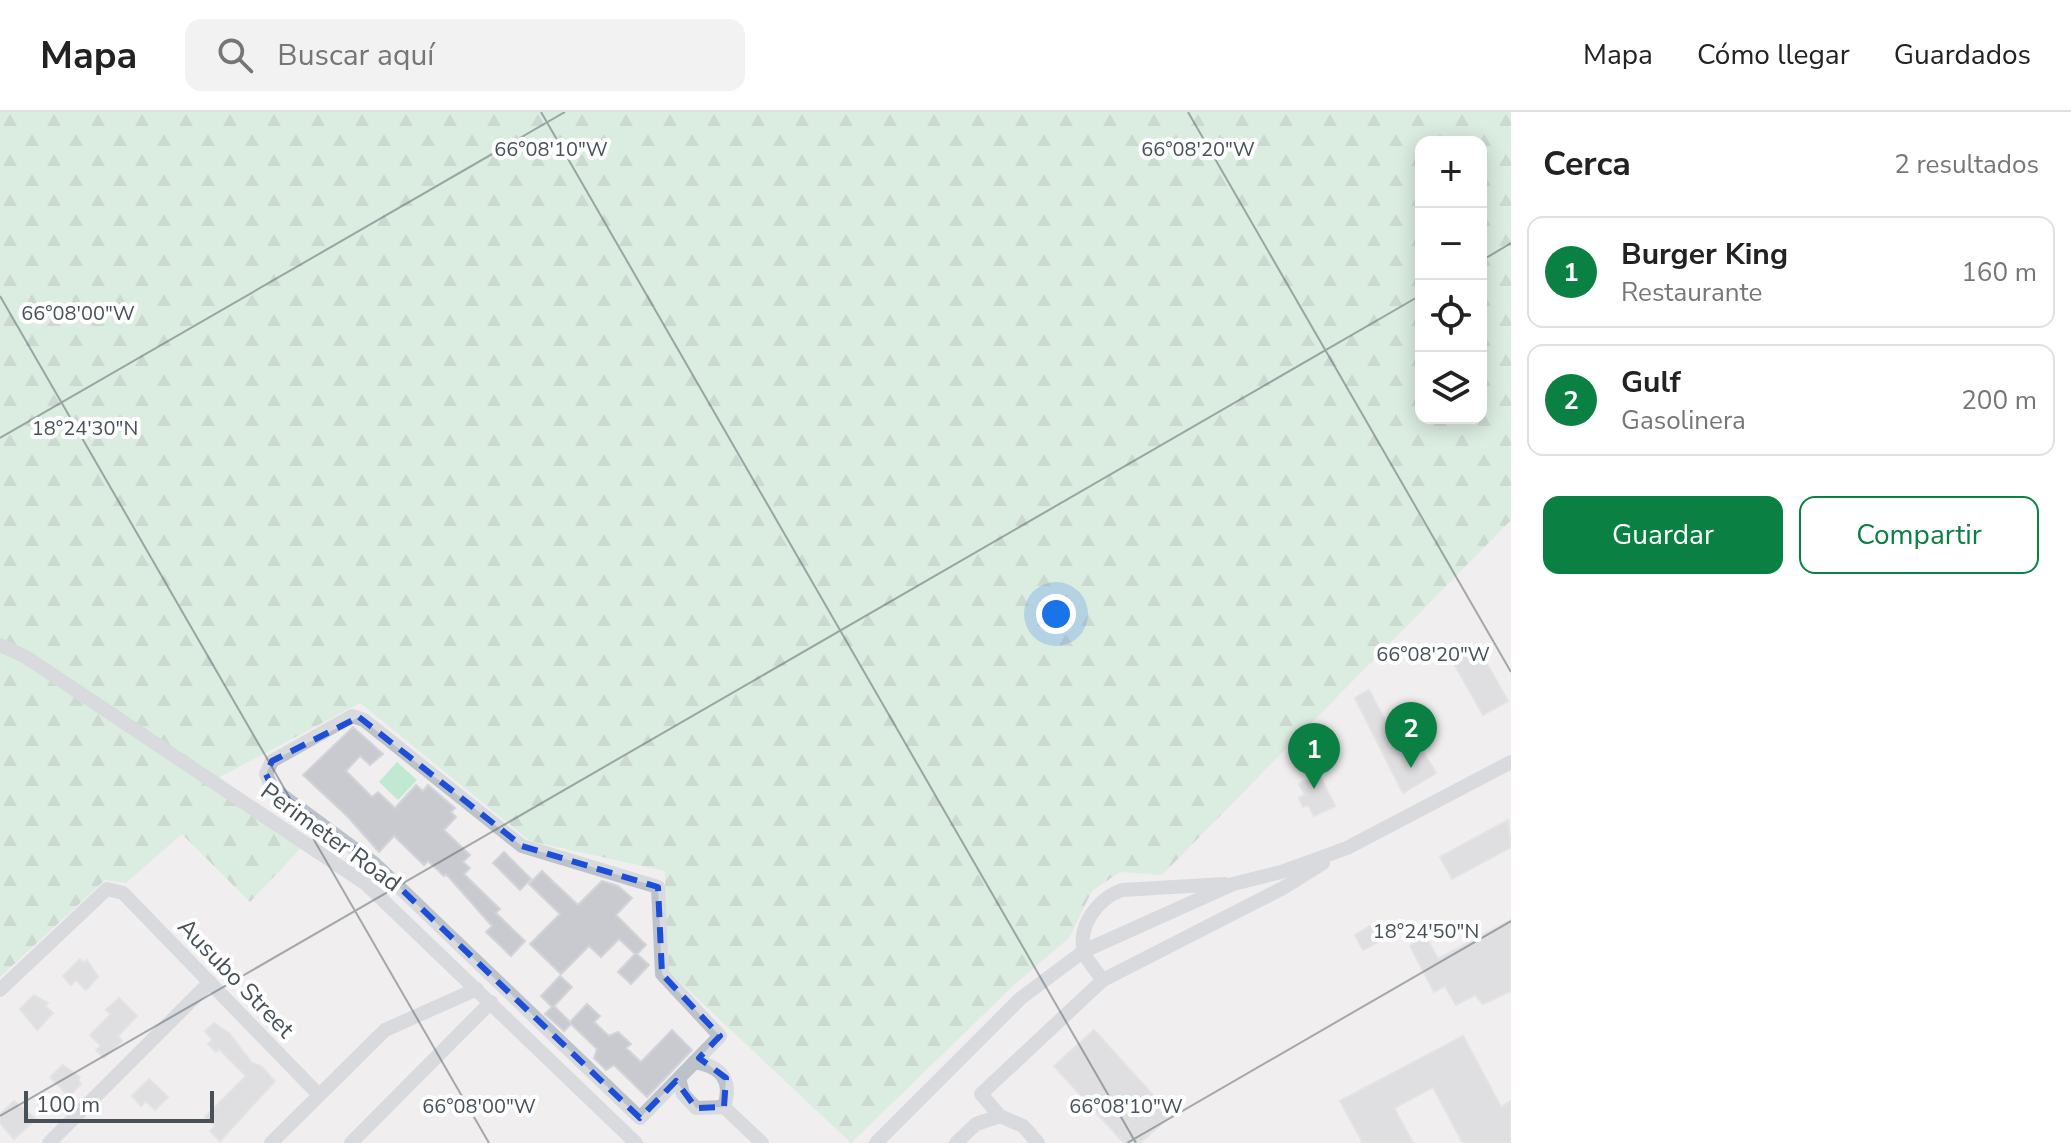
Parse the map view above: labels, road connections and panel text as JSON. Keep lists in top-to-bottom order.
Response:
{
  "streets": {
    "street": ["Perimeter Road", "Ausubo Street"]
  },
  "scale_bar": "100 m",
  "page": {
    "header": "Mapa",
    "search": "Buscar aquí",
    "nav": ["Mapa", "Cómo llegar", "Guardados"],
    "heading": ["Cerca", "2 resultados"],
    "map_buttons": ["+", "−"],
    "list": [
      {
        "mark": "1",
        "name": "Burger King",
        "note": "Restaurante",
        "value": "160 m"
      },
      {
        "mark": "2",
        "name": "Gulf",
        "note": "Gasolinera",
        "value": "200 m"
      }
    ],
    "buttons": ["Guardar", "Compartir"],
    "pins": ["2", "1"],
    "scale": "100 m"
  },
  "coordinates": [
    "66°08'10\"W",
    "66°08'20\"W",
    "66°08'00\"W",
    "18°24'30\"N",
    "18°24'50\"N"
  ]
}
